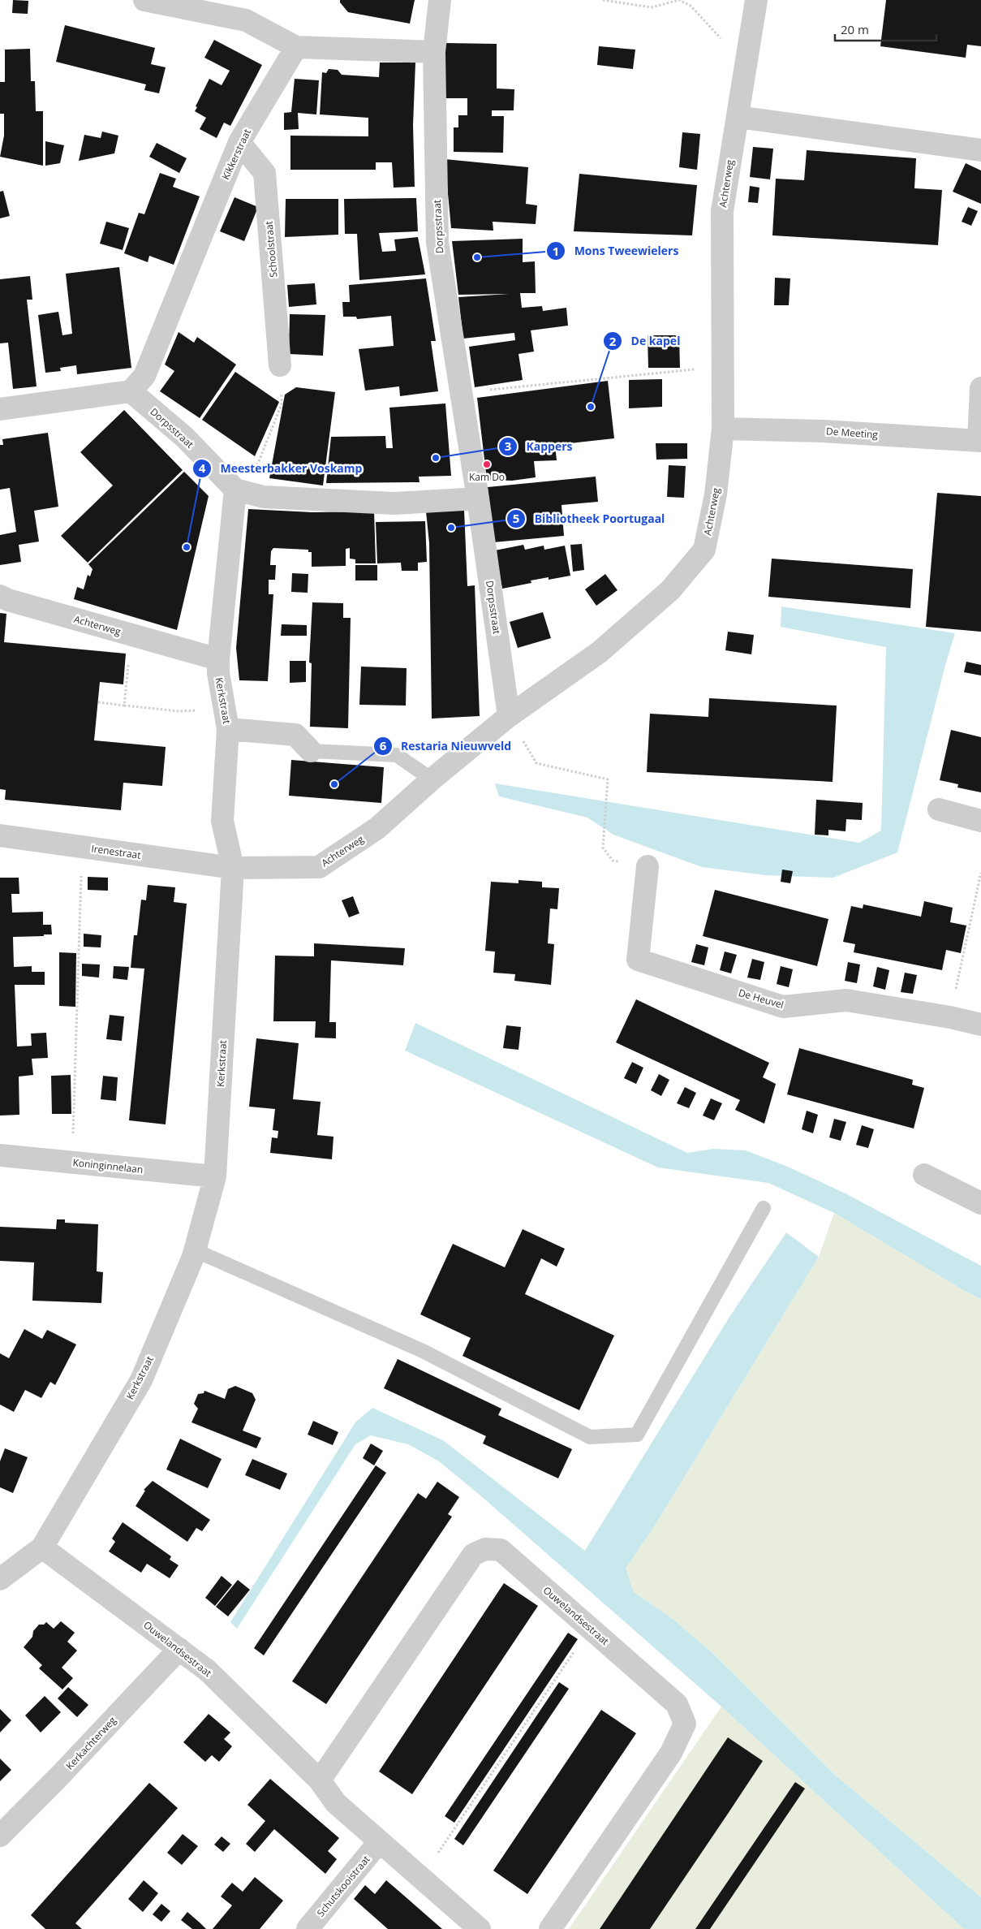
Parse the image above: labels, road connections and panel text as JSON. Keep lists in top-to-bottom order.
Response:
{
  "streets": {
    "street": [
      "Kikkerstraat",
      "Achterweg",
      "Dorpsstraat",
      "Schoolstraat",
      "De Meeting",
      "Kerkstraat",
      "Irenestraat",
      "De Heuvel",
      "Koninginnelaan",
      "Ouwelandsestraat",
      "Kerkachterweg",
      "Schutskooistraat"
    ]
  },
  "crossings": [
    ["Kikkerstraat", "Dorpsstraat"],
    ["Kikkerstraat", "Schoolstraat"],
    ["Achterweg", "Dorpsstraat"],
    ["Achterweg", "De Meeting"],
    ["Achterweg", "Kerkstraat"],
    ["Achterweg", "Irenestraat"],
    ["Dorpsstraat", "Kerkstraat"],
    ["Kerkstraat", "Irenestraat"],
    ["Kerkstraat", "Koninginnelaan"],
    ["Kerkstraat", "Ouwelandsestraat"],
    ["Ouwelandsestraat", "Kerkachterweg"],
    ["Ouwelandsestraat", "Schutskooistraat"]
  ],
  "places": [
    "Mons Tweewielers",
    "De kapel",
    "Kappers",
    "Kam Do",
    "Bibliotheek Poortugaal",
    "Meesterbakker Voskamp",
    "Restaria Nieuwveld"
  ],
  "scale_bar": "20 m"
}
